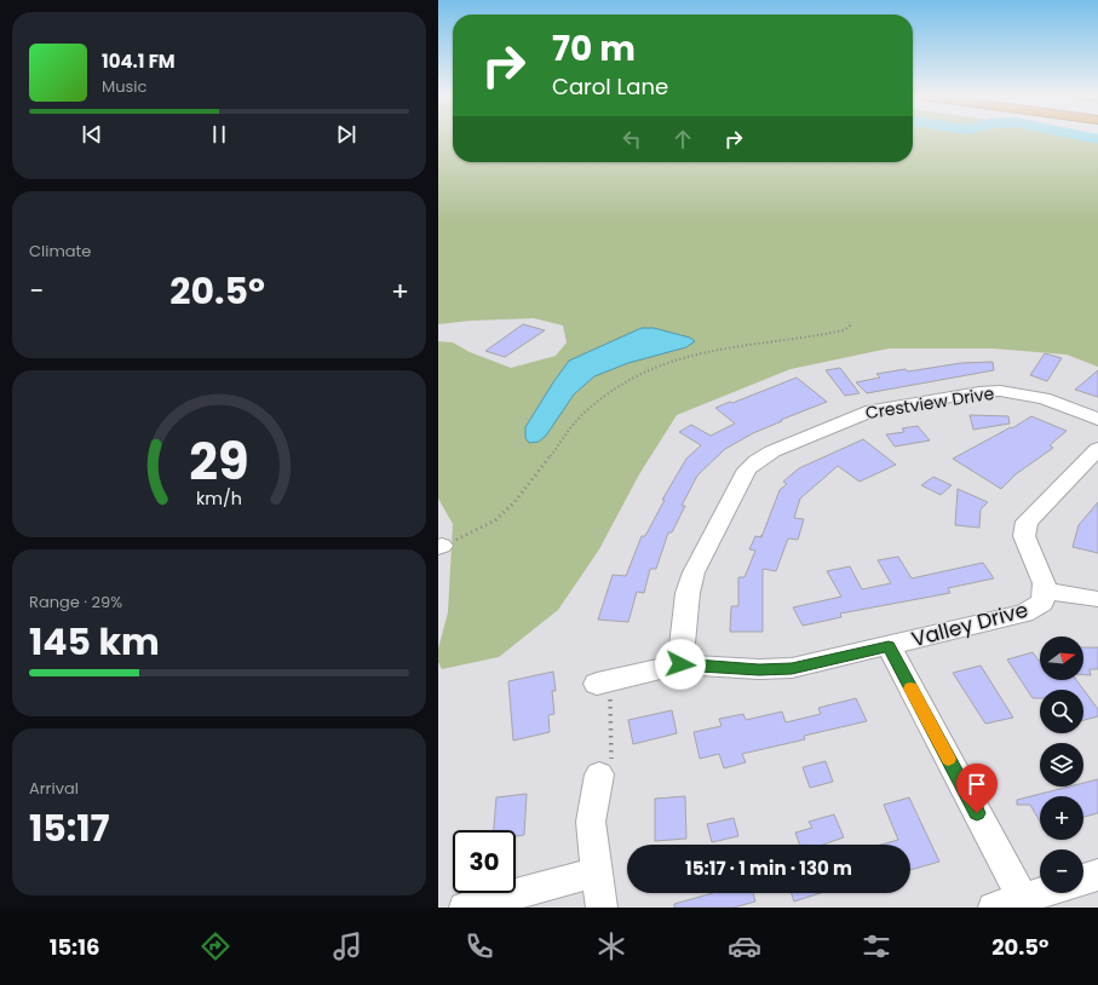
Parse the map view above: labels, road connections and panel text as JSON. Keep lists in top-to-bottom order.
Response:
{
  "streets": {
    "street": ["Crestview Drive", "Valley Drive"]
  },
  "crossings": [
    ["Crestview Drive", "Valley Drive"]
  ],
  "north": "right",
  "page": {
    "turn": ["70 m", "Carol Lane"],
    "song": ["104.1 FM", "Music"],
    "tile": [
      "Climate",
      ["Range · 29%", "145 km"],
      ["Arrival", "15:17"]
    ],
    "heat": ["−", "20.5°", "+"],
    "map_buttons": ["+", "−"],
    "limit": "30",
    "trip": "15:17 · 1 min · 130 m",
    "tabs": ["15:16", "20.5°"],
    "gauge": ["29", "km/h"]
  }
}
